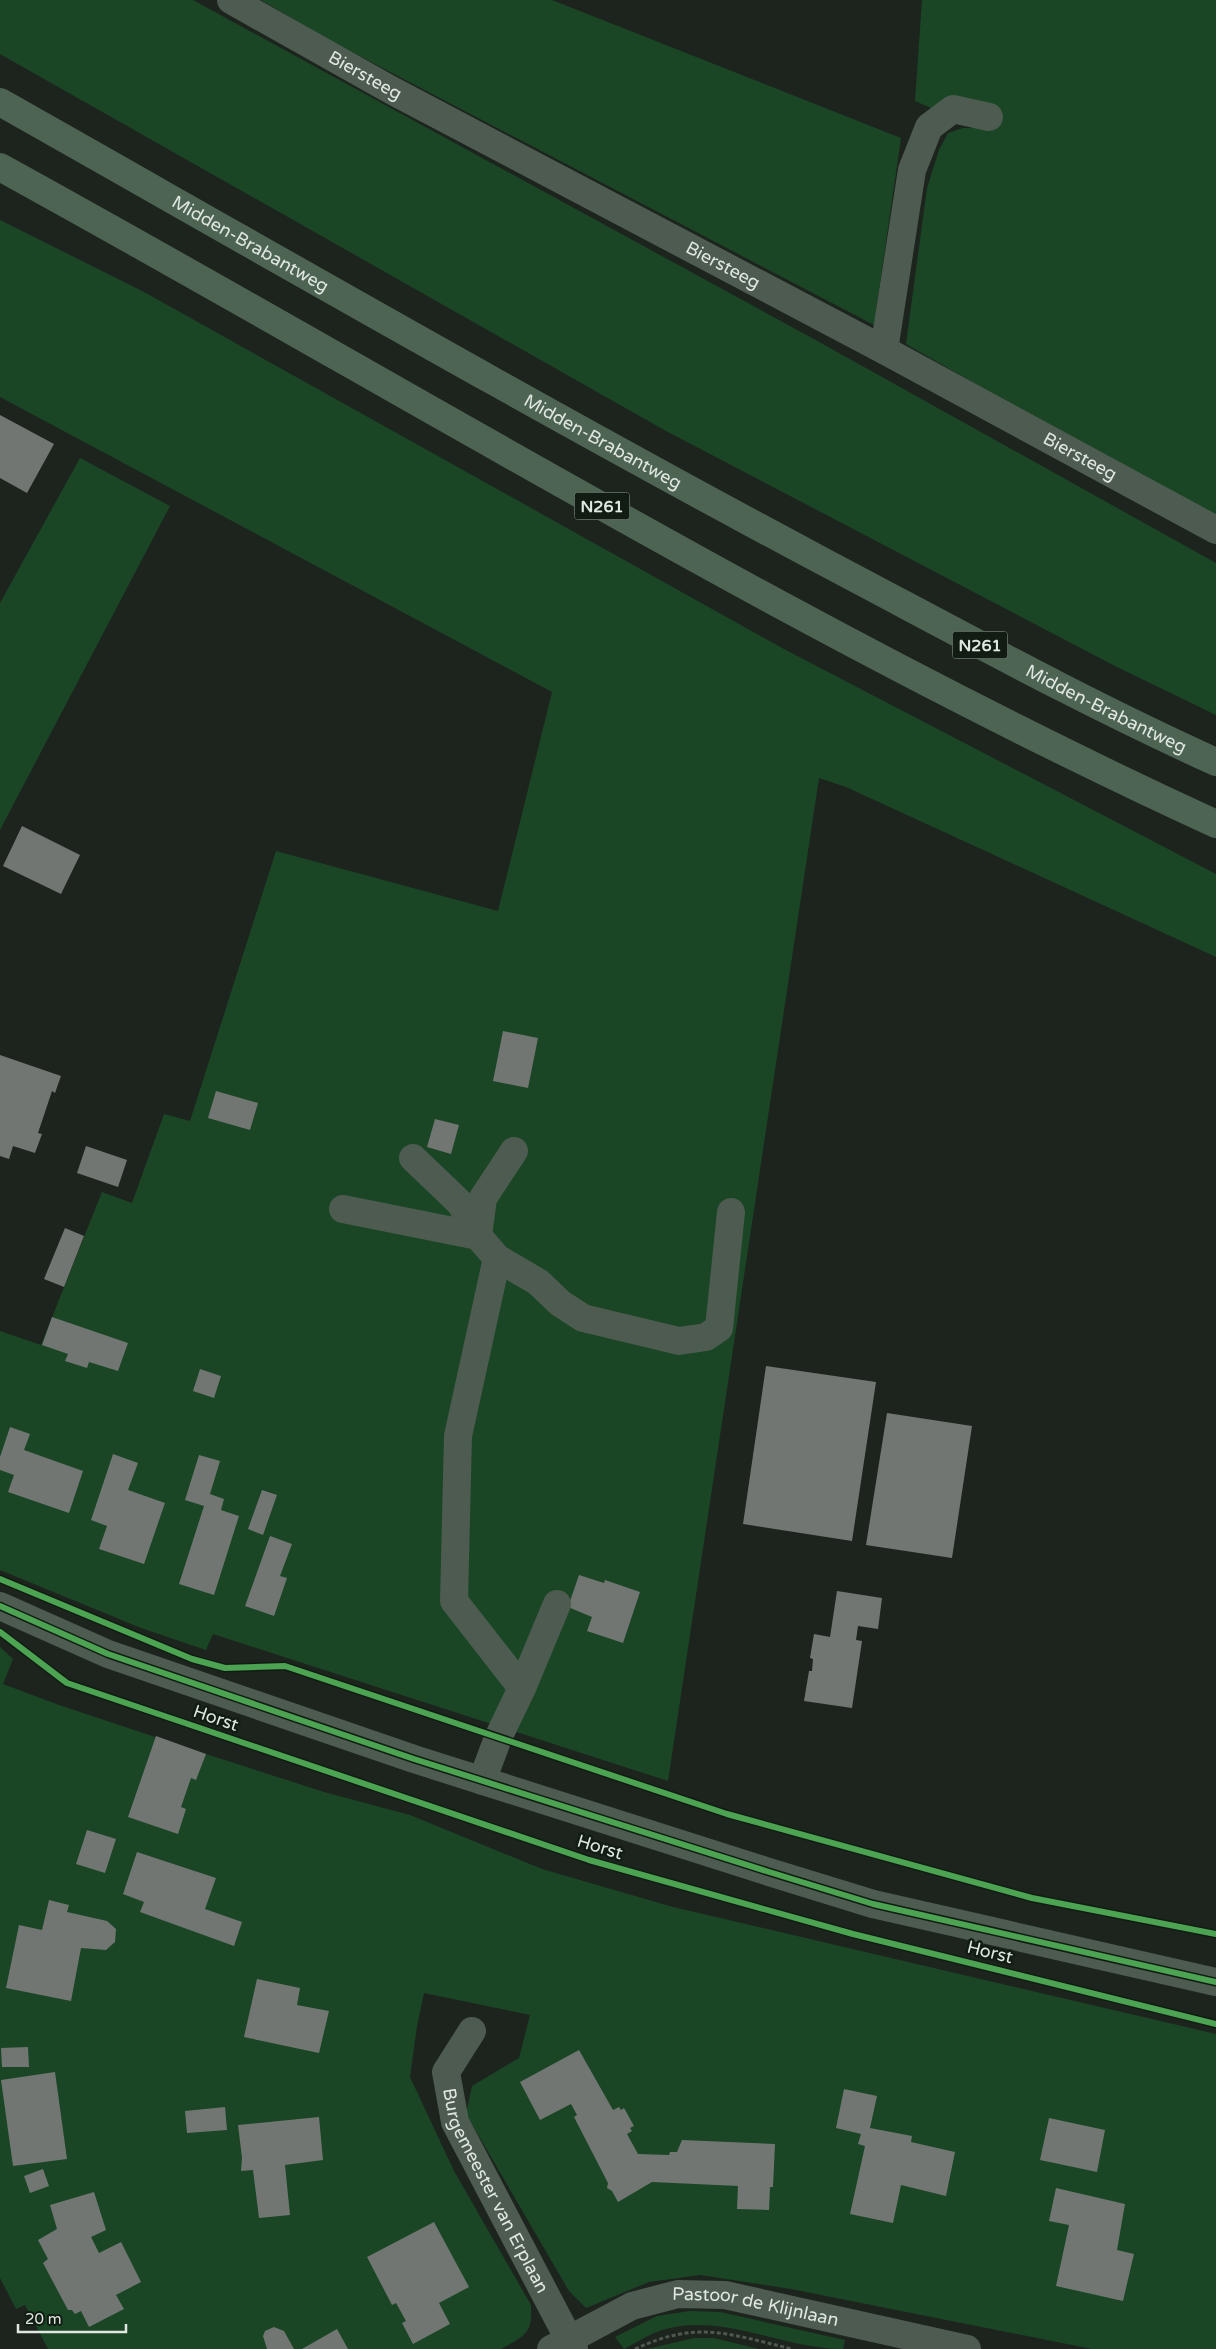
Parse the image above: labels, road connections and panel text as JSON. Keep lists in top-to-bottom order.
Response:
{
  "streets": {
    "highway": ["Midden-Brabantweg", "N261"],
    "street": [
      "Biersteeg",
      "Horst",
      "Burgemeester van Erplaan",
      "Pastoor de Klijnlaan"
    ]
  },
  "crossings": [
    ["Burgemeester van Erplaan", "Pastoor de Klijnlaan"]
  ],
  "scale_bar": "20 m"
}
